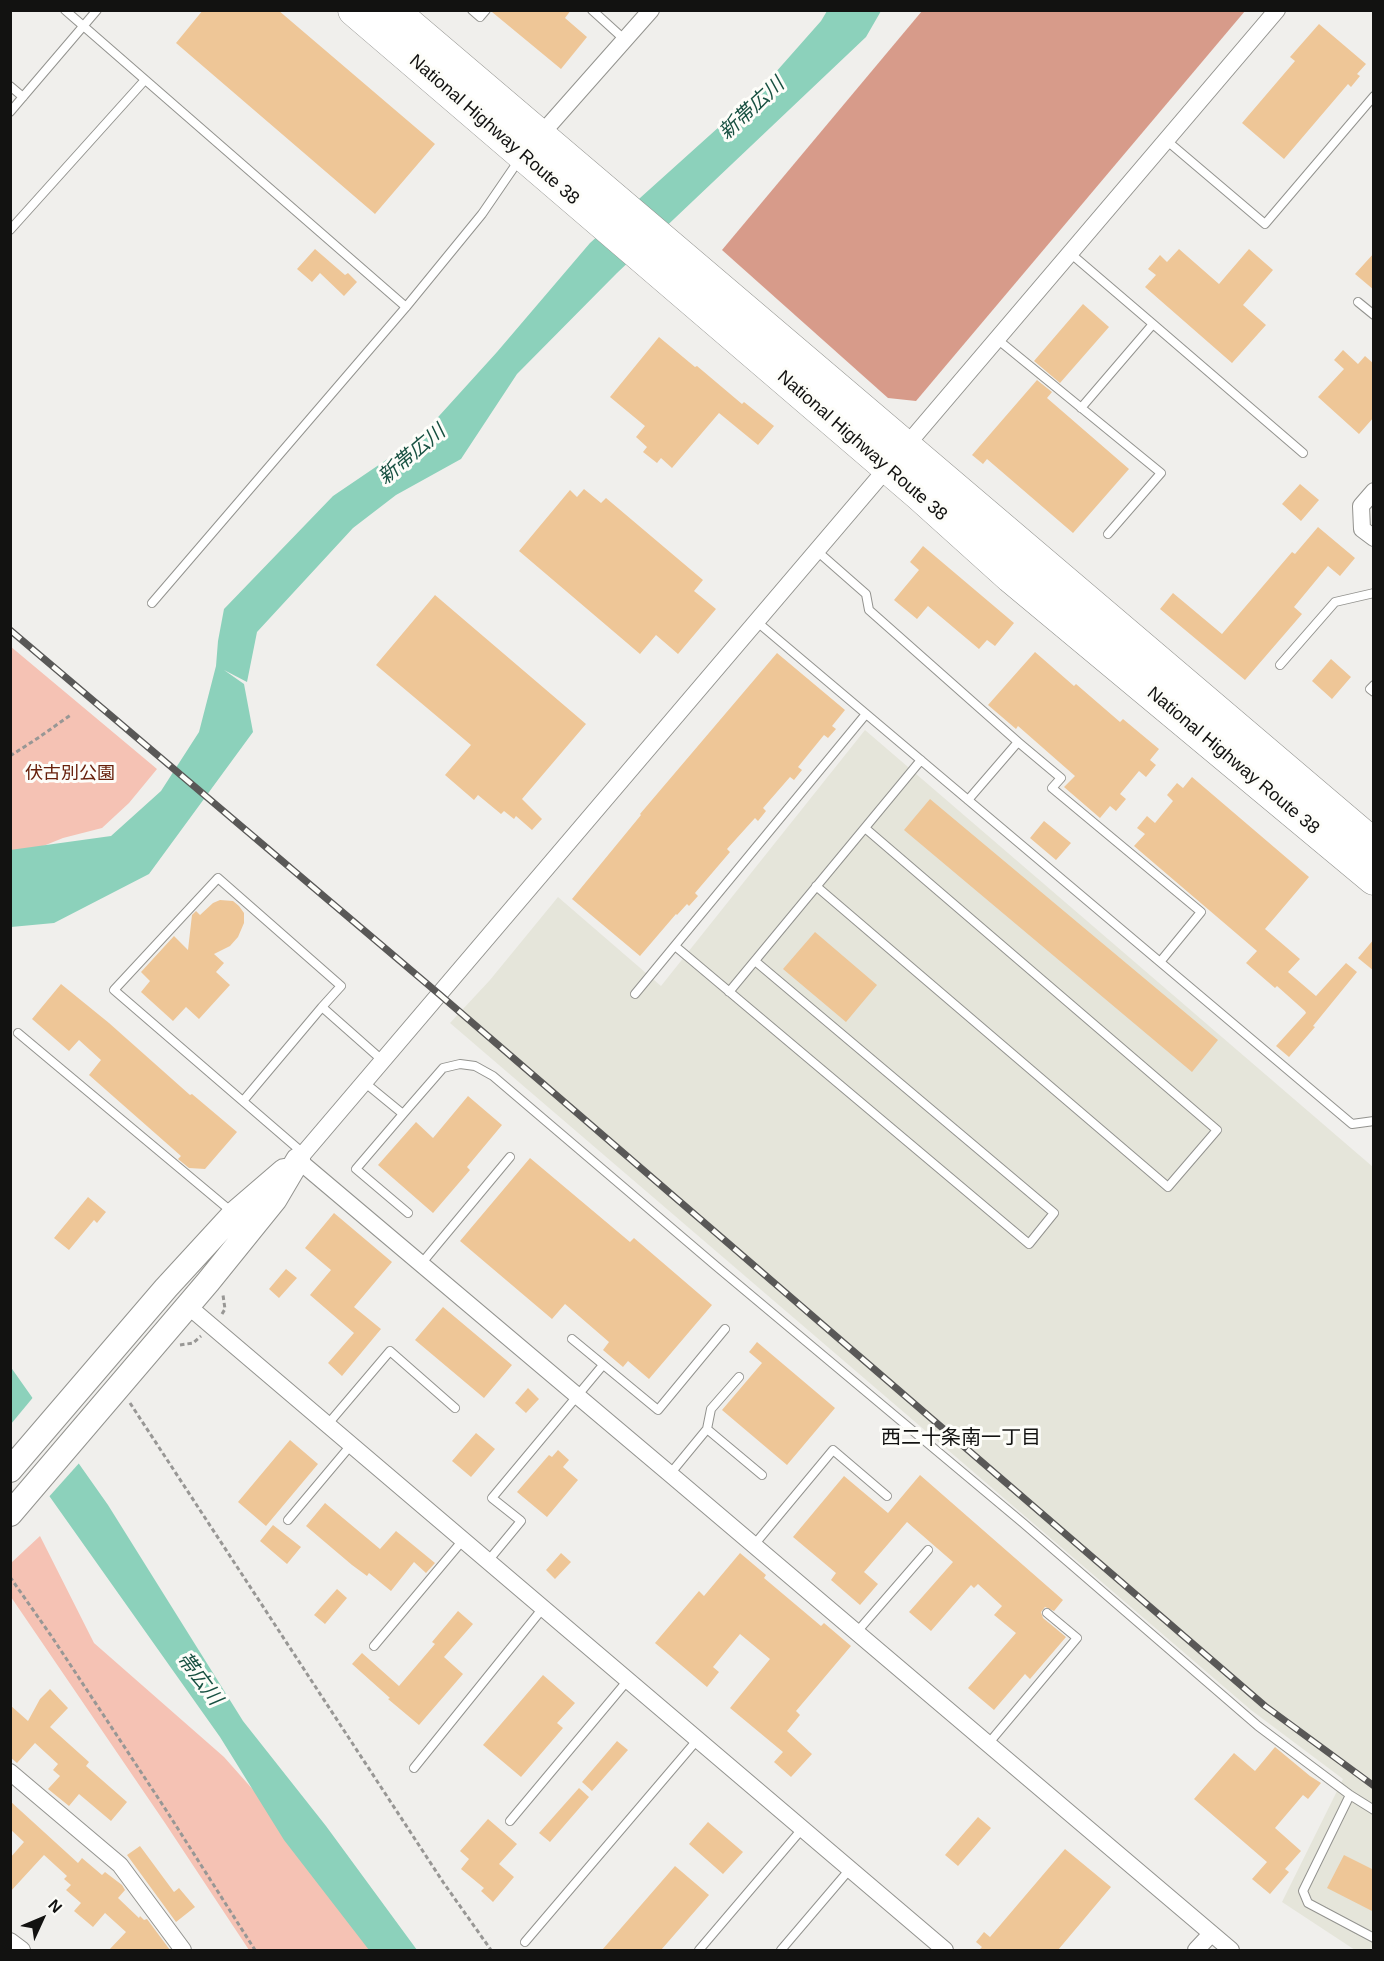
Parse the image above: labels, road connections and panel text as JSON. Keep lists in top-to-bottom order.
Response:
{
  "streets": {
    "highway": ["National Highway Route 38"]
  },
  "districts": ["西二十条南一丁目"],
  "water": ["新帯広川", "帯広川"],
  "parks": ["伏古別公園"],
  "north": "top right"
}
